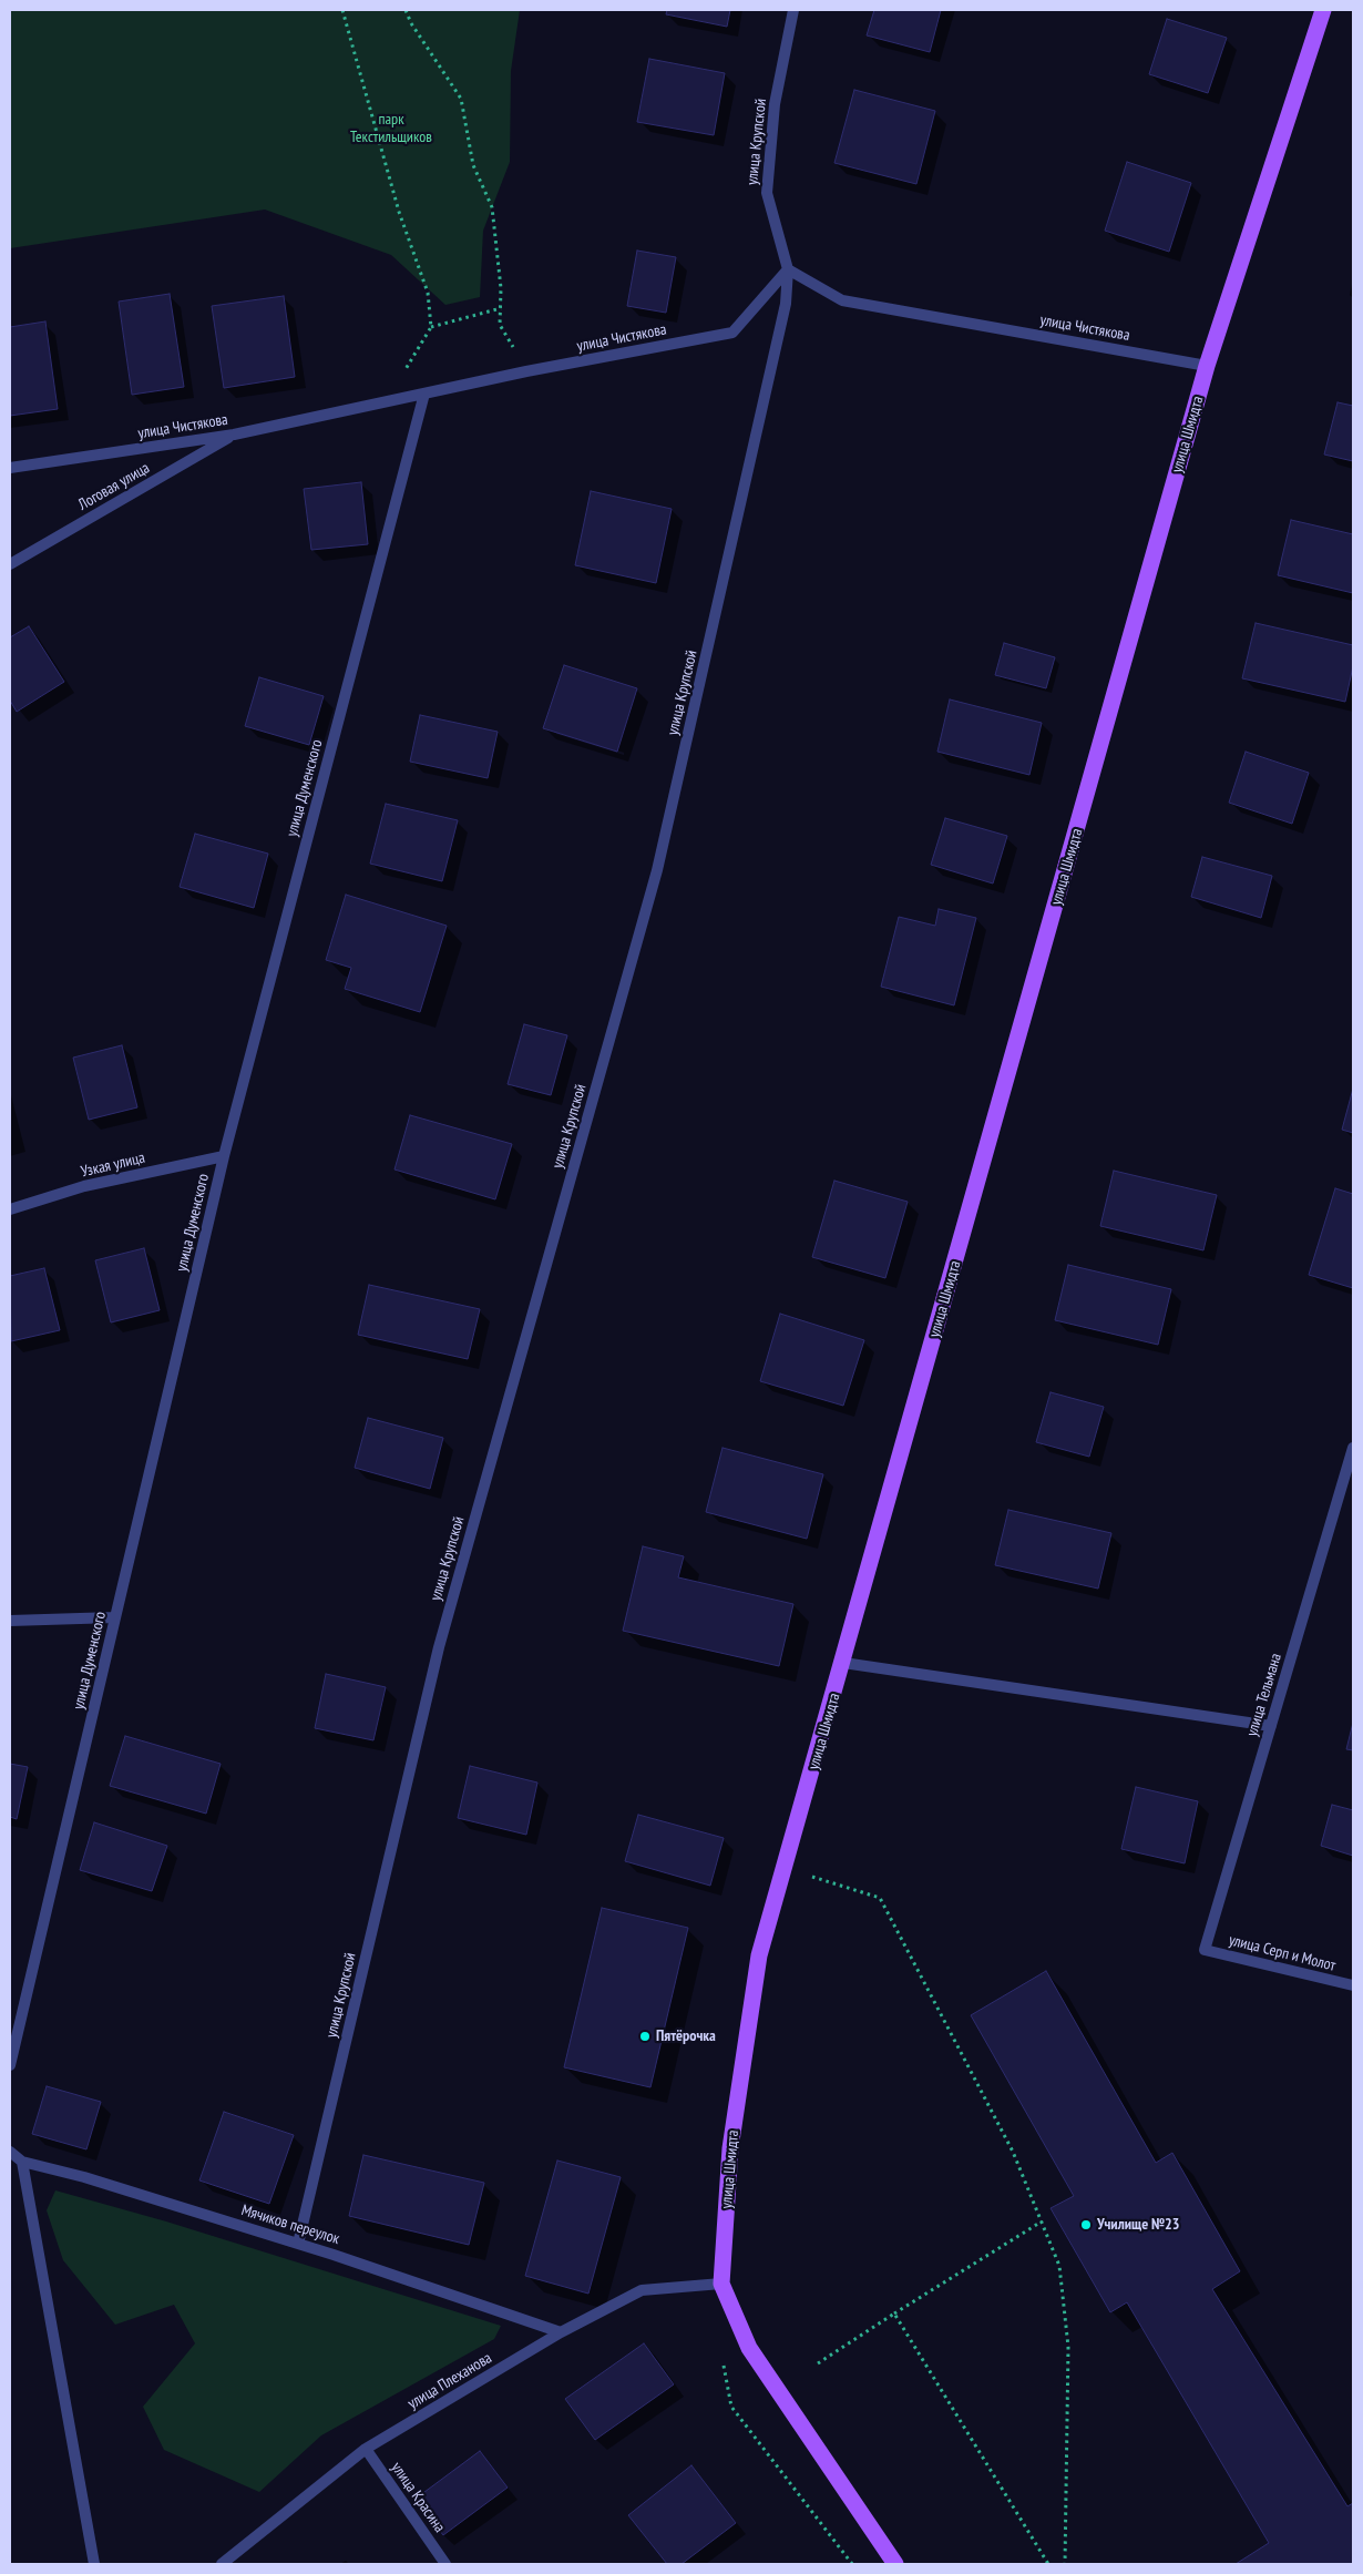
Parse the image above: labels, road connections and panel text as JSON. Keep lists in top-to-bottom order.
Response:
{
  "streets": {
    "main road": ["улица Шмидта"],
    "street": [
      "улица Крупской",
      "улица Чистякова",
      "Логовая улица",
      "улица Думенского",
      "Узкая улица",
      "улица Тельмана",
      "улица Серп и Молот",
      "Мячиков переулок",
      "улица Плеханова",
      "улица Красина"
    ]
  },
  "crossings": [
    ["улица Крупской", "улица Чистякова"],
    ["улица Крупской", "Мячиков переулок"],
    ["улица Чистякова", "улица Шмидта"],
    ["улица Чистякова", "Логовая улица"],
    ["улица Чистякова", "улица Думенского"],
    ["улица Шмидта", "улица Плеханова"],
    ["улица Думенского", "Узкая улица"],
    ["улица Тельмана", "улица Серп и Молот"],
    ["Мячиков переулок", "улица Плеханова"],
    ["улица Плеханова", "улица Красина"]
  ],
  "parks": ["парк Текстильщиков"],
  "places": ["Пятёрочка", "Училище №23"]
}
